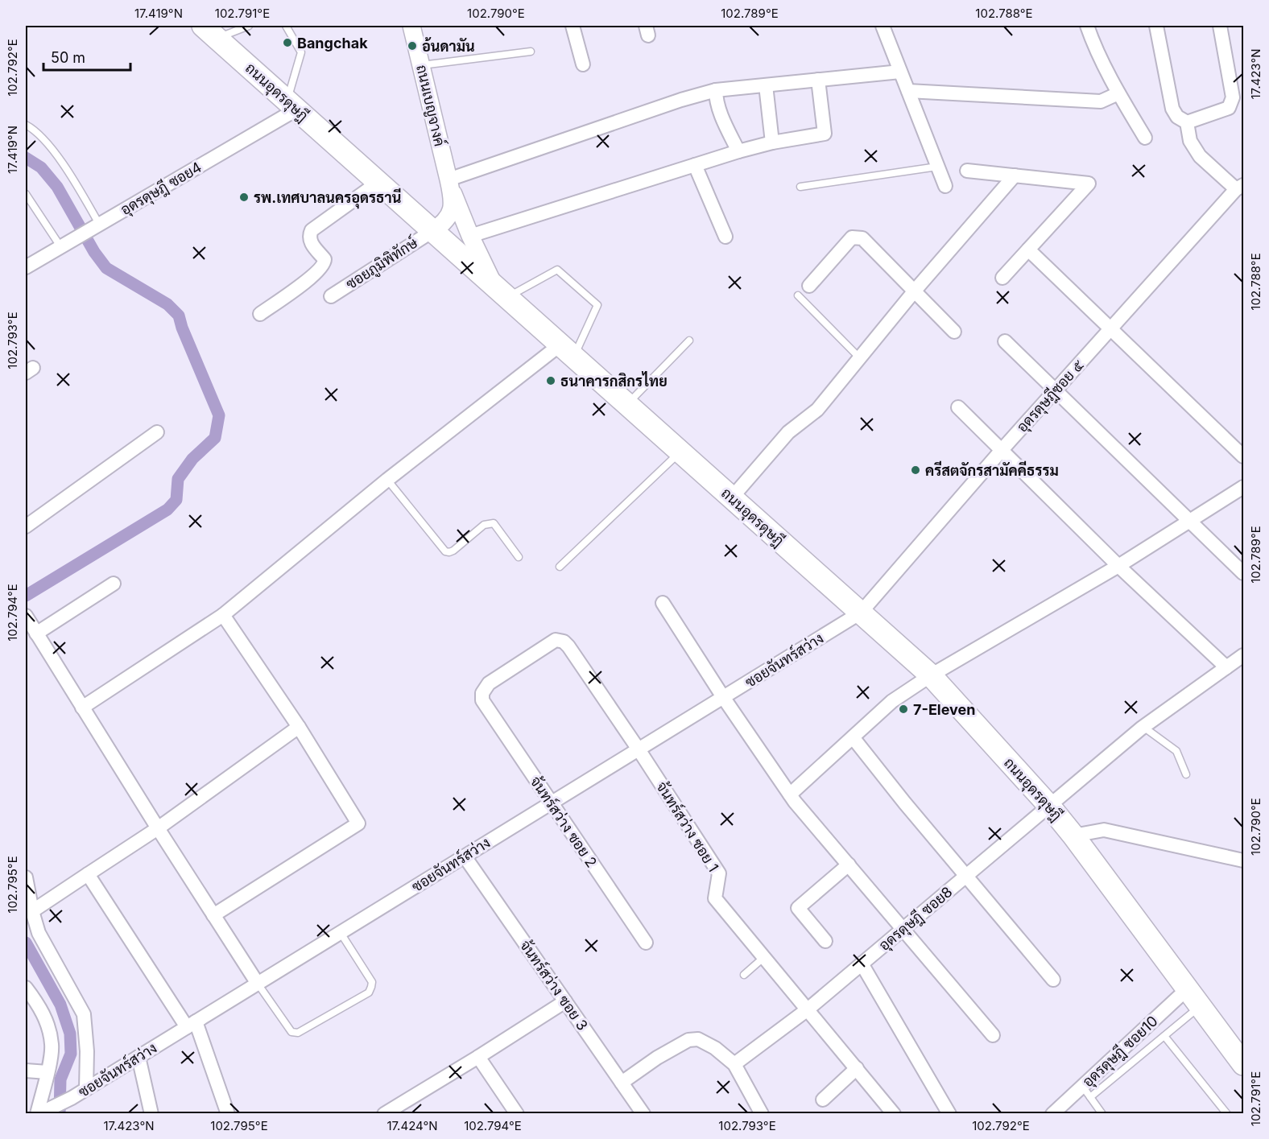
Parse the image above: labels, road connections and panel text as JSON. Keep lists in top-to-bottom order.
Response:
{
  "streets": {
    "main road": ["ถนนอุดรดุษฎี"],
    "street": [
      "ถนนเบญจางค์",
      "อุดรดุษฎี ซอย4",
      "ซอยภูมิพิทักษ์",
      "อุดรดุษฎีซอย ๕",
      "ซอยจันทร์สว่าง",
      "จ้นทร์สว่าง ซอย 2",
      "จ้นทร์สว่าง ซอย 1",
      "อุดรดุษฎี ซอย8",
      "จ้นทร์สว่าง ซอย 3",
      "อุดรดุษฎี ซอย10"
    ]
  },
  "crossings": [
    ["ถนนอุดรดุษฎี", "ถนนเบญจางค์"],
    ["ถนนอุดรดุษฎี", "อุดรดุษฎี ซอย4"],
    ["ถนนอุดรดุษฎี", "ซอยภูมิพิทักษ์"],
    ["ถนนอุดรดุษฎี", "อุดรดุษฎีซอย ๕"],
    ["ถนนอุดรดุษฎี", "ซอยจันทร์สว่าง"],
    ["ถนนอุดรดุษฎี", "อุดรดุษฎี ซอย8"],
    ["ถนนอุดรดุษฎี", "อุดรดุษฎี ซอย10"],
    ["ถนนเบญจางค์", "ซอยภูมิพิทักษ์"],
    ["อุดรดุษฎีซอย ๕", "ซอยจันทร์สว่าง"],
    ["ซอยจันทร์สว่าง", "จ้นทร์สว่าง ซอย 2"],
    ["ซอยจันทร์สว่าง", "จ้นทร์สว่าง ซอย 1"],
    ["ซอยจันทร์สว่าง", "จ้นทร์สว่าง ซอย 3"],
    ["จ้นทร์สว่าง ซอย 2", "จ้นทร์สว่าง ซอย 1"],
    ["จ้นทร์สว่าง ซอย 1", "อุดรดุษฎี ซอย8"]
  ],
  "places": [
    "Bangchak",
    "อ้นดามัน",
    "รพ.เทศบาลนครอุดรธานี",
    "ธนาคารกสิกรไทย",
    "ครีสตจักรสามัคคีธรรม",
    "7-Eleven"
  ],
  "scale_bar": "50 m",
  "coordinates": [
    "17.419°N",
    "102.791°E",
    "102.790°E",
    "102.789°E",
    "102.788°E",
    "102.792°E",
    "17.423°N",
    "102.793°E",
    "102.794°E",
    "102.795°E",
    "17.424°N"
  ]
}
